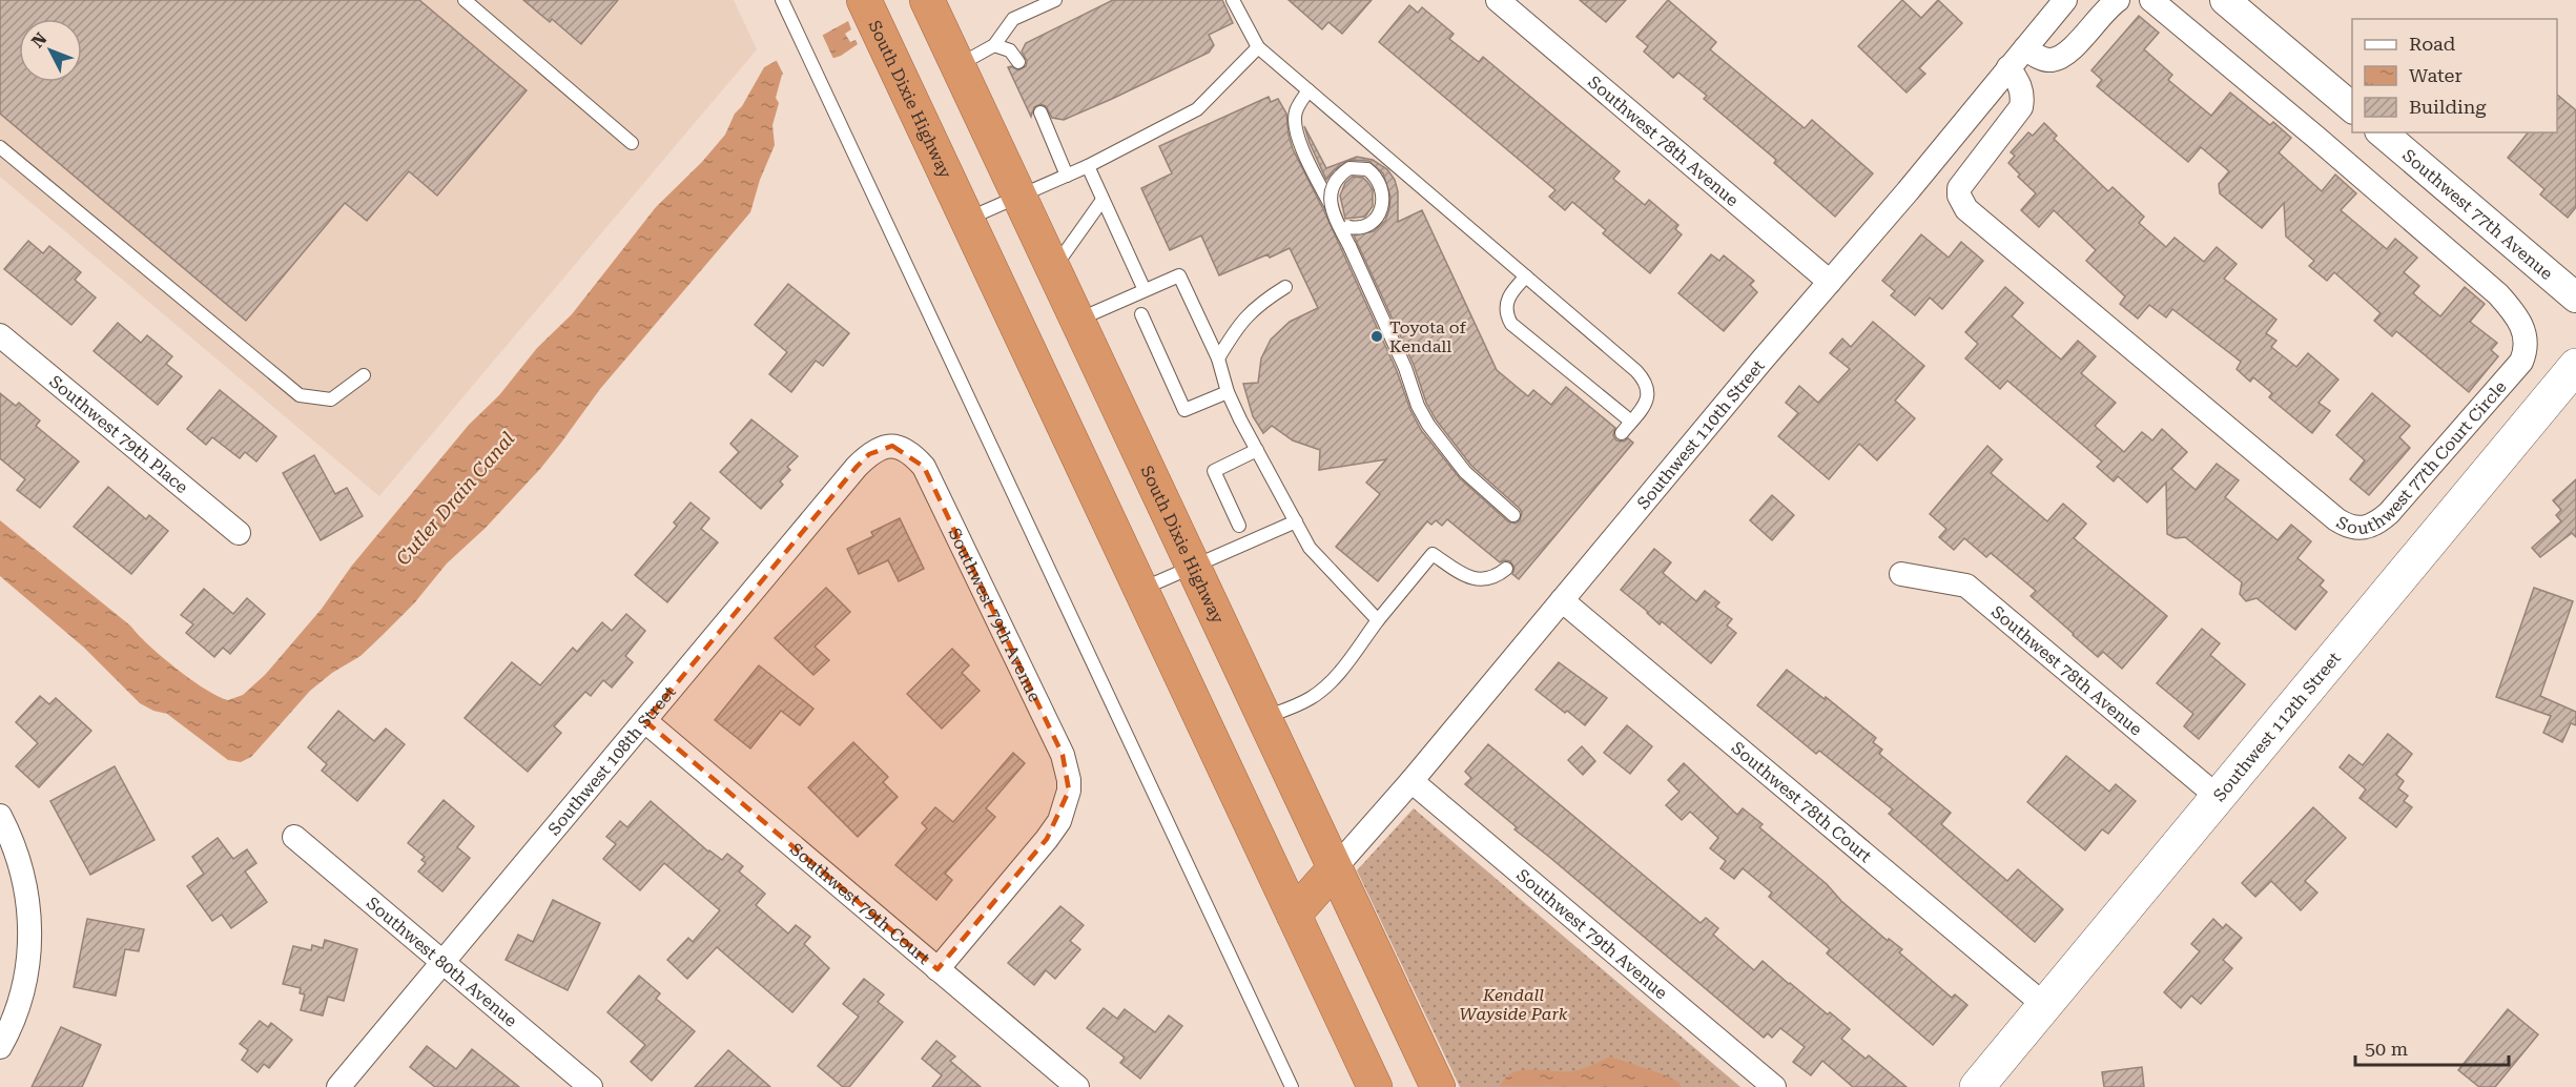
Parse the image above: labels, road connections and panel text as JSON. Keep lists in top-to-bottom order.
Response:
{
  "streets": {
    "highway": ["South Dixie Highway"],
    "main road": ["Southwest 112th Street"],
    "street": [
      "Southwest 78th Avenue",
      "Southwest 77th Avenue",
      "Southwest 79th Place",
      "Southwest 110th Street",
      "Southwest 77th Court Circle",
      "Southwest 79th Avenue",
      "Southwest 108th Street",
      "Southwest 78th Court",
      "Southwest 79th Court",
      "Southwest 80th Avenue"
    ]
  },
  "crossings": [
    ["South Dixie Highway", "Southwest 110th Street"],
    ["Southwest 78th Avenue", "Southwest 110th Street"],
    ["Southwest 78th Avenue", "Southwest 112th Street"],
    ["Southwest 110th Street", "Southwest 79th Avenue"],
    ["Southwest 110th Street", "Southwest 78th Court"],
    ["Southwest 79th Avenue", "Southwest 108th Street"],
    ["Southwest 79th Avenue", "Southwest 79th Court"],
    ["Southwest 112th Street", "Southwest 78th Court"],
    ["Southwest 108th Street", "Southwest 79th Court"],
    ["Southwest 108th Street", "Southwest 80th Avenue"]
  ],
  "water": ["Cutler Drain Canal"],
  "parks": ["Kendall Wayside Park"],
  "places": ["Toyota of Kendall"],
  "legend": ["Road", "Water", "Building"],
  "scale_bar": "50 m",
  "north": "top left"
}
